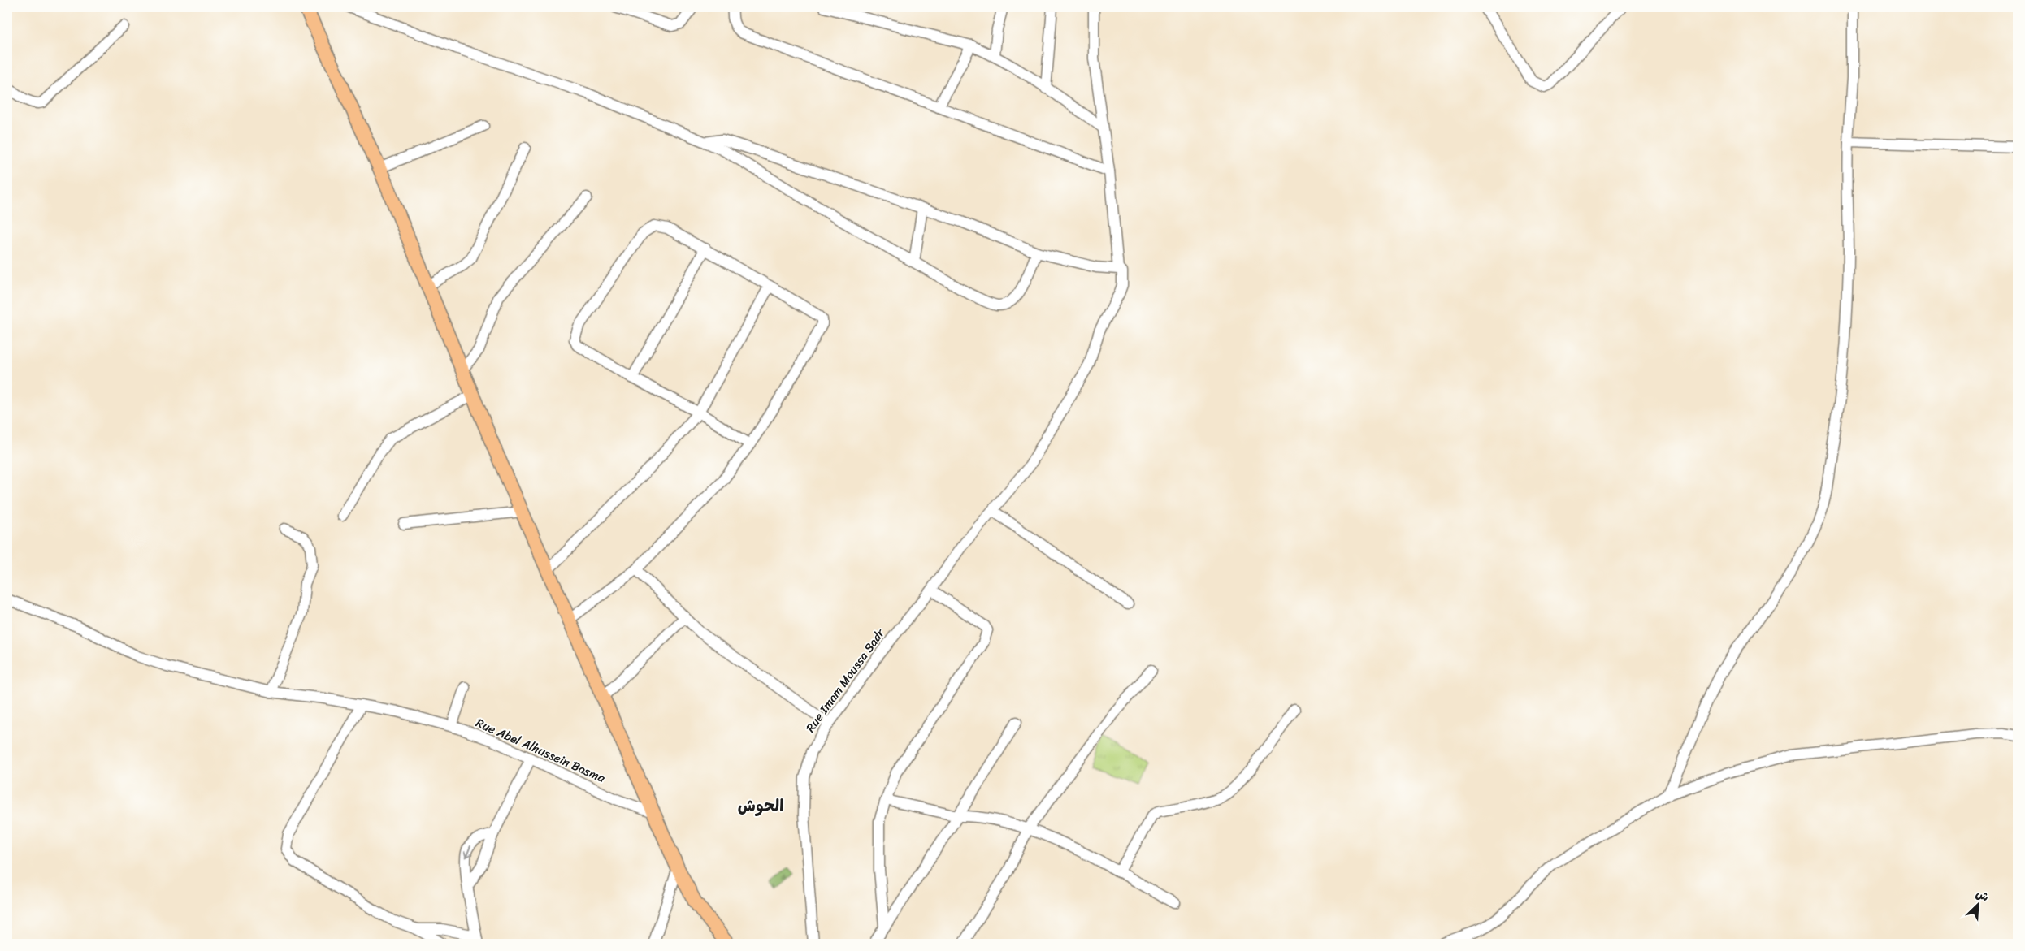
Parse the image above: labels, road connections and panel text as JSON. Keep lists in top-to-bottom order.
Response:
{
  "streets": {
    "street": ["Rue Imam Moussa Sadr", "Rue Abel Alhussein Basma"]
  },
  "districts": ["الحوش"],
  "north": "top right"
}
